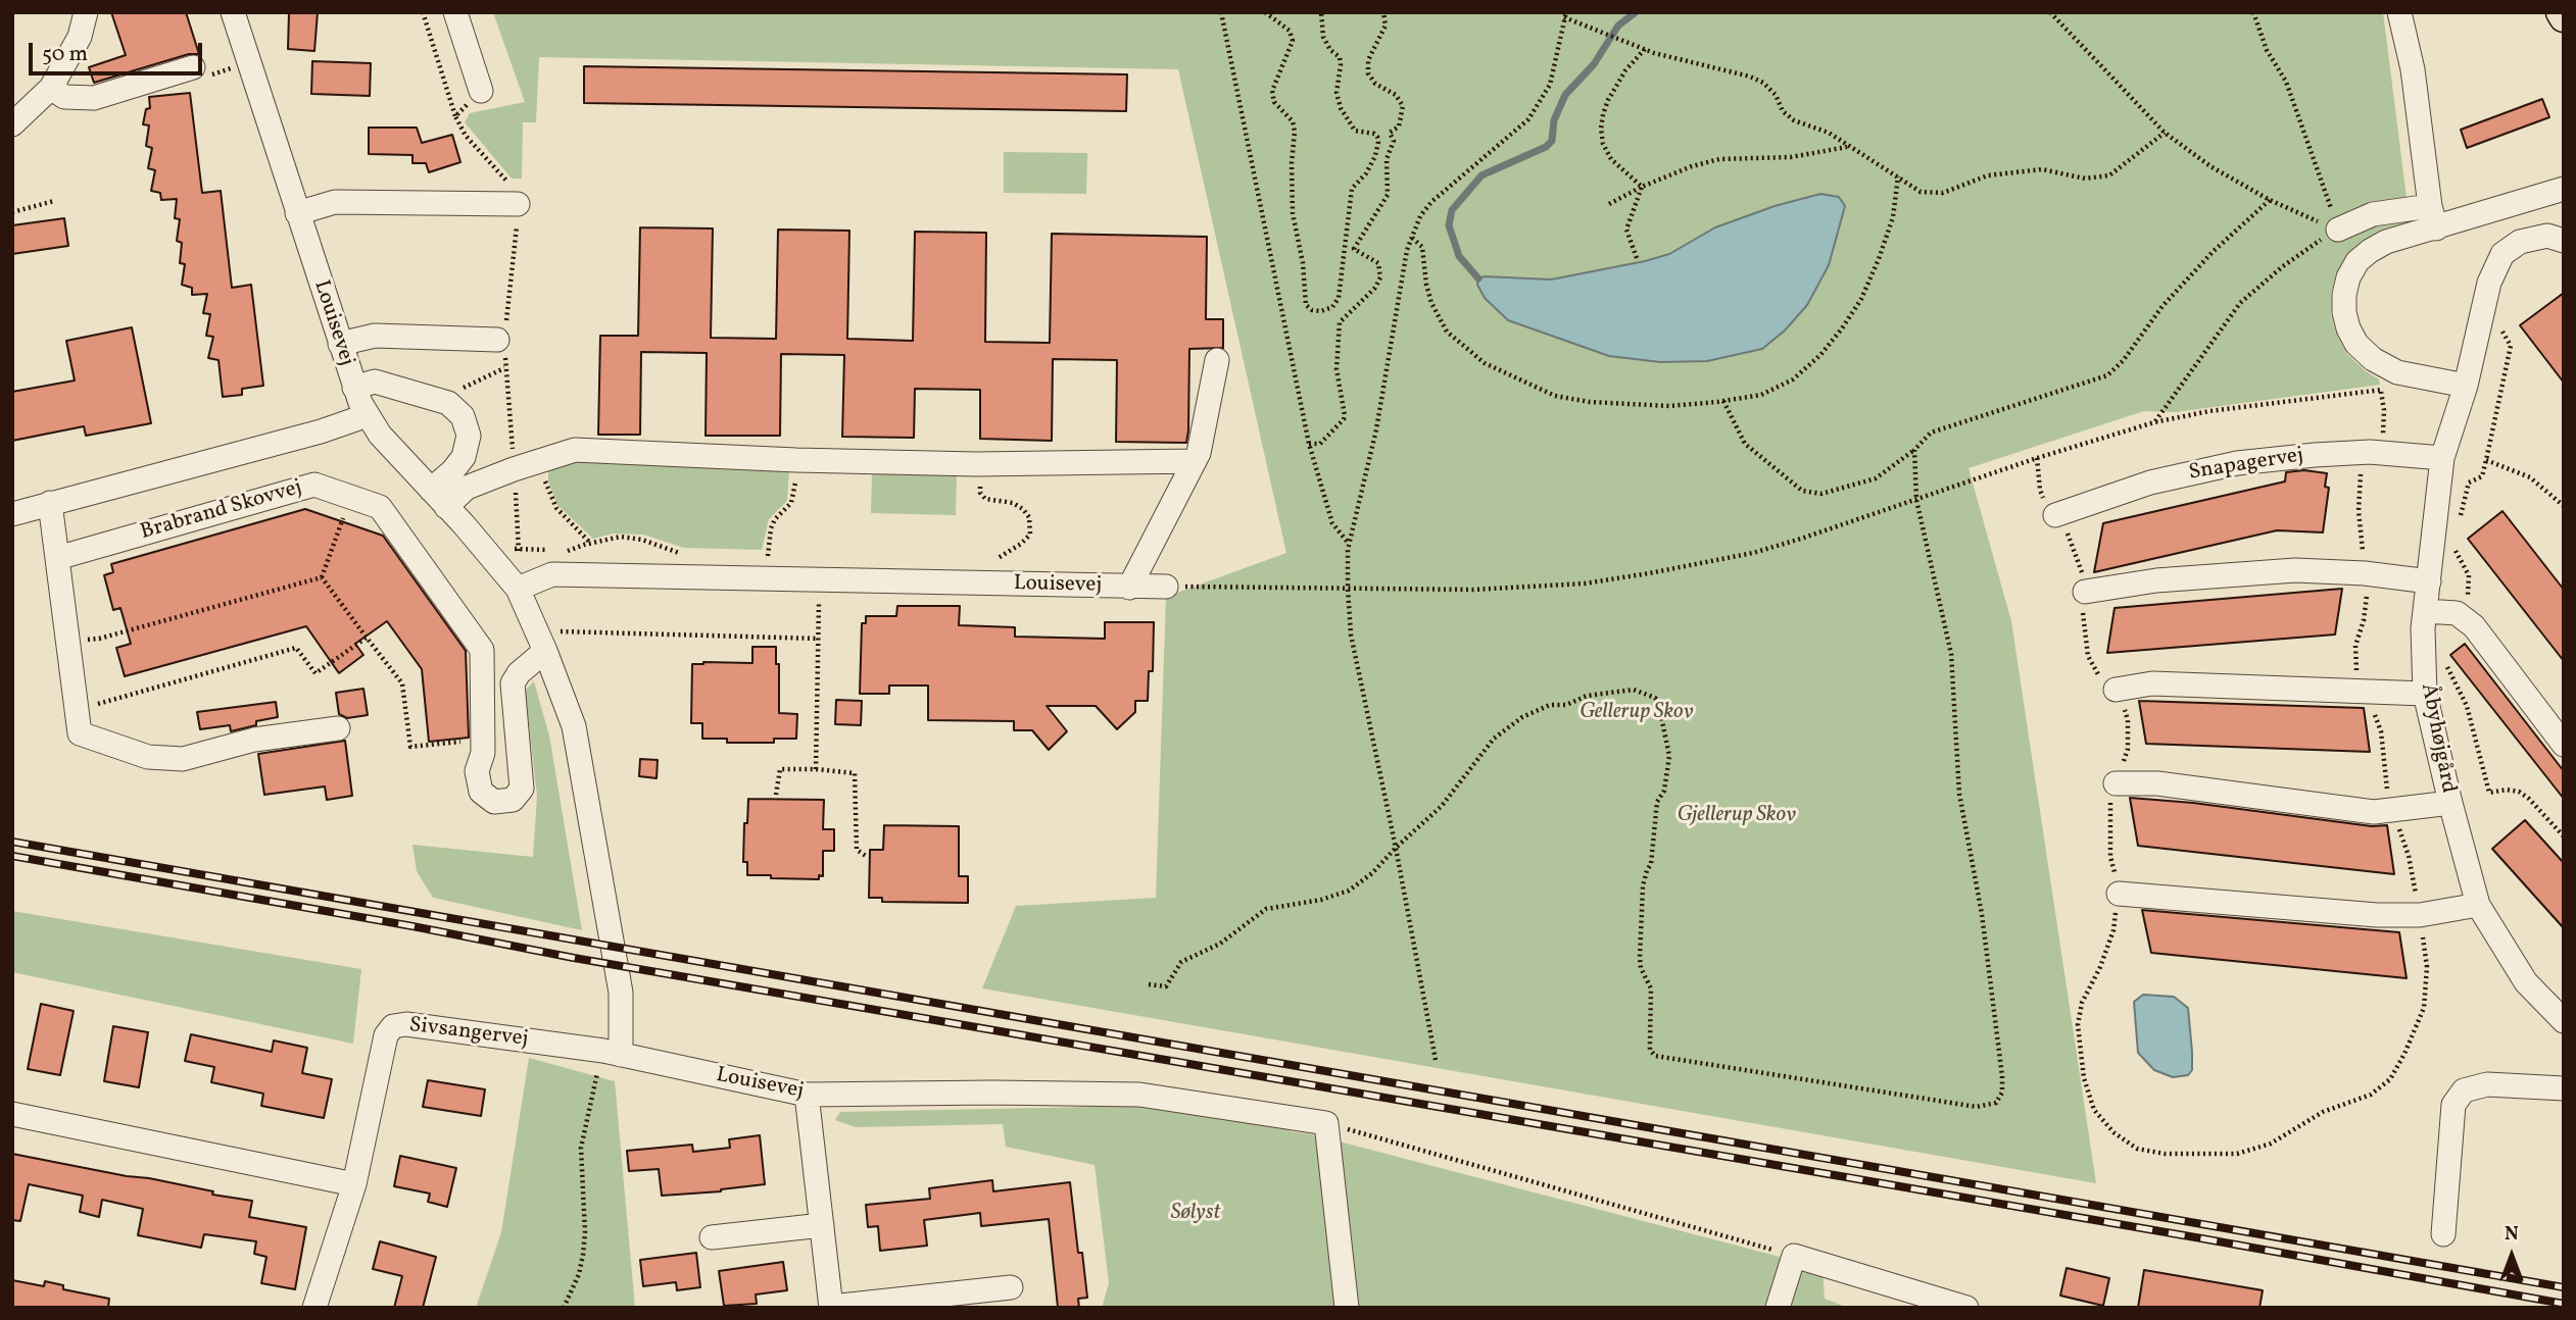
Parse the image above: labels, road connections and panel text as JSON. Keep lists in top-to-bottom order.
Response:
{
  "streets": {
    "street": [
      "Louisevej",
      "Snapagervej",
      "Brabrand Skovvej",
      "Åbyhøjgård",
      "Sivsangervej"
    ]
  },
  "crossings": [
    ["Louisevej", "Brabrand Skovvej"],
    ["Louisevej", "Sivsangervej"],
    ["Snapagervej", "Åbyhøjgård"]
  ],
  "parks": ["Gellerup Skov", "Gjellerup Skov", "Sølyst"],
  "scale_bar": "50 m",
  "north": "top"
}
